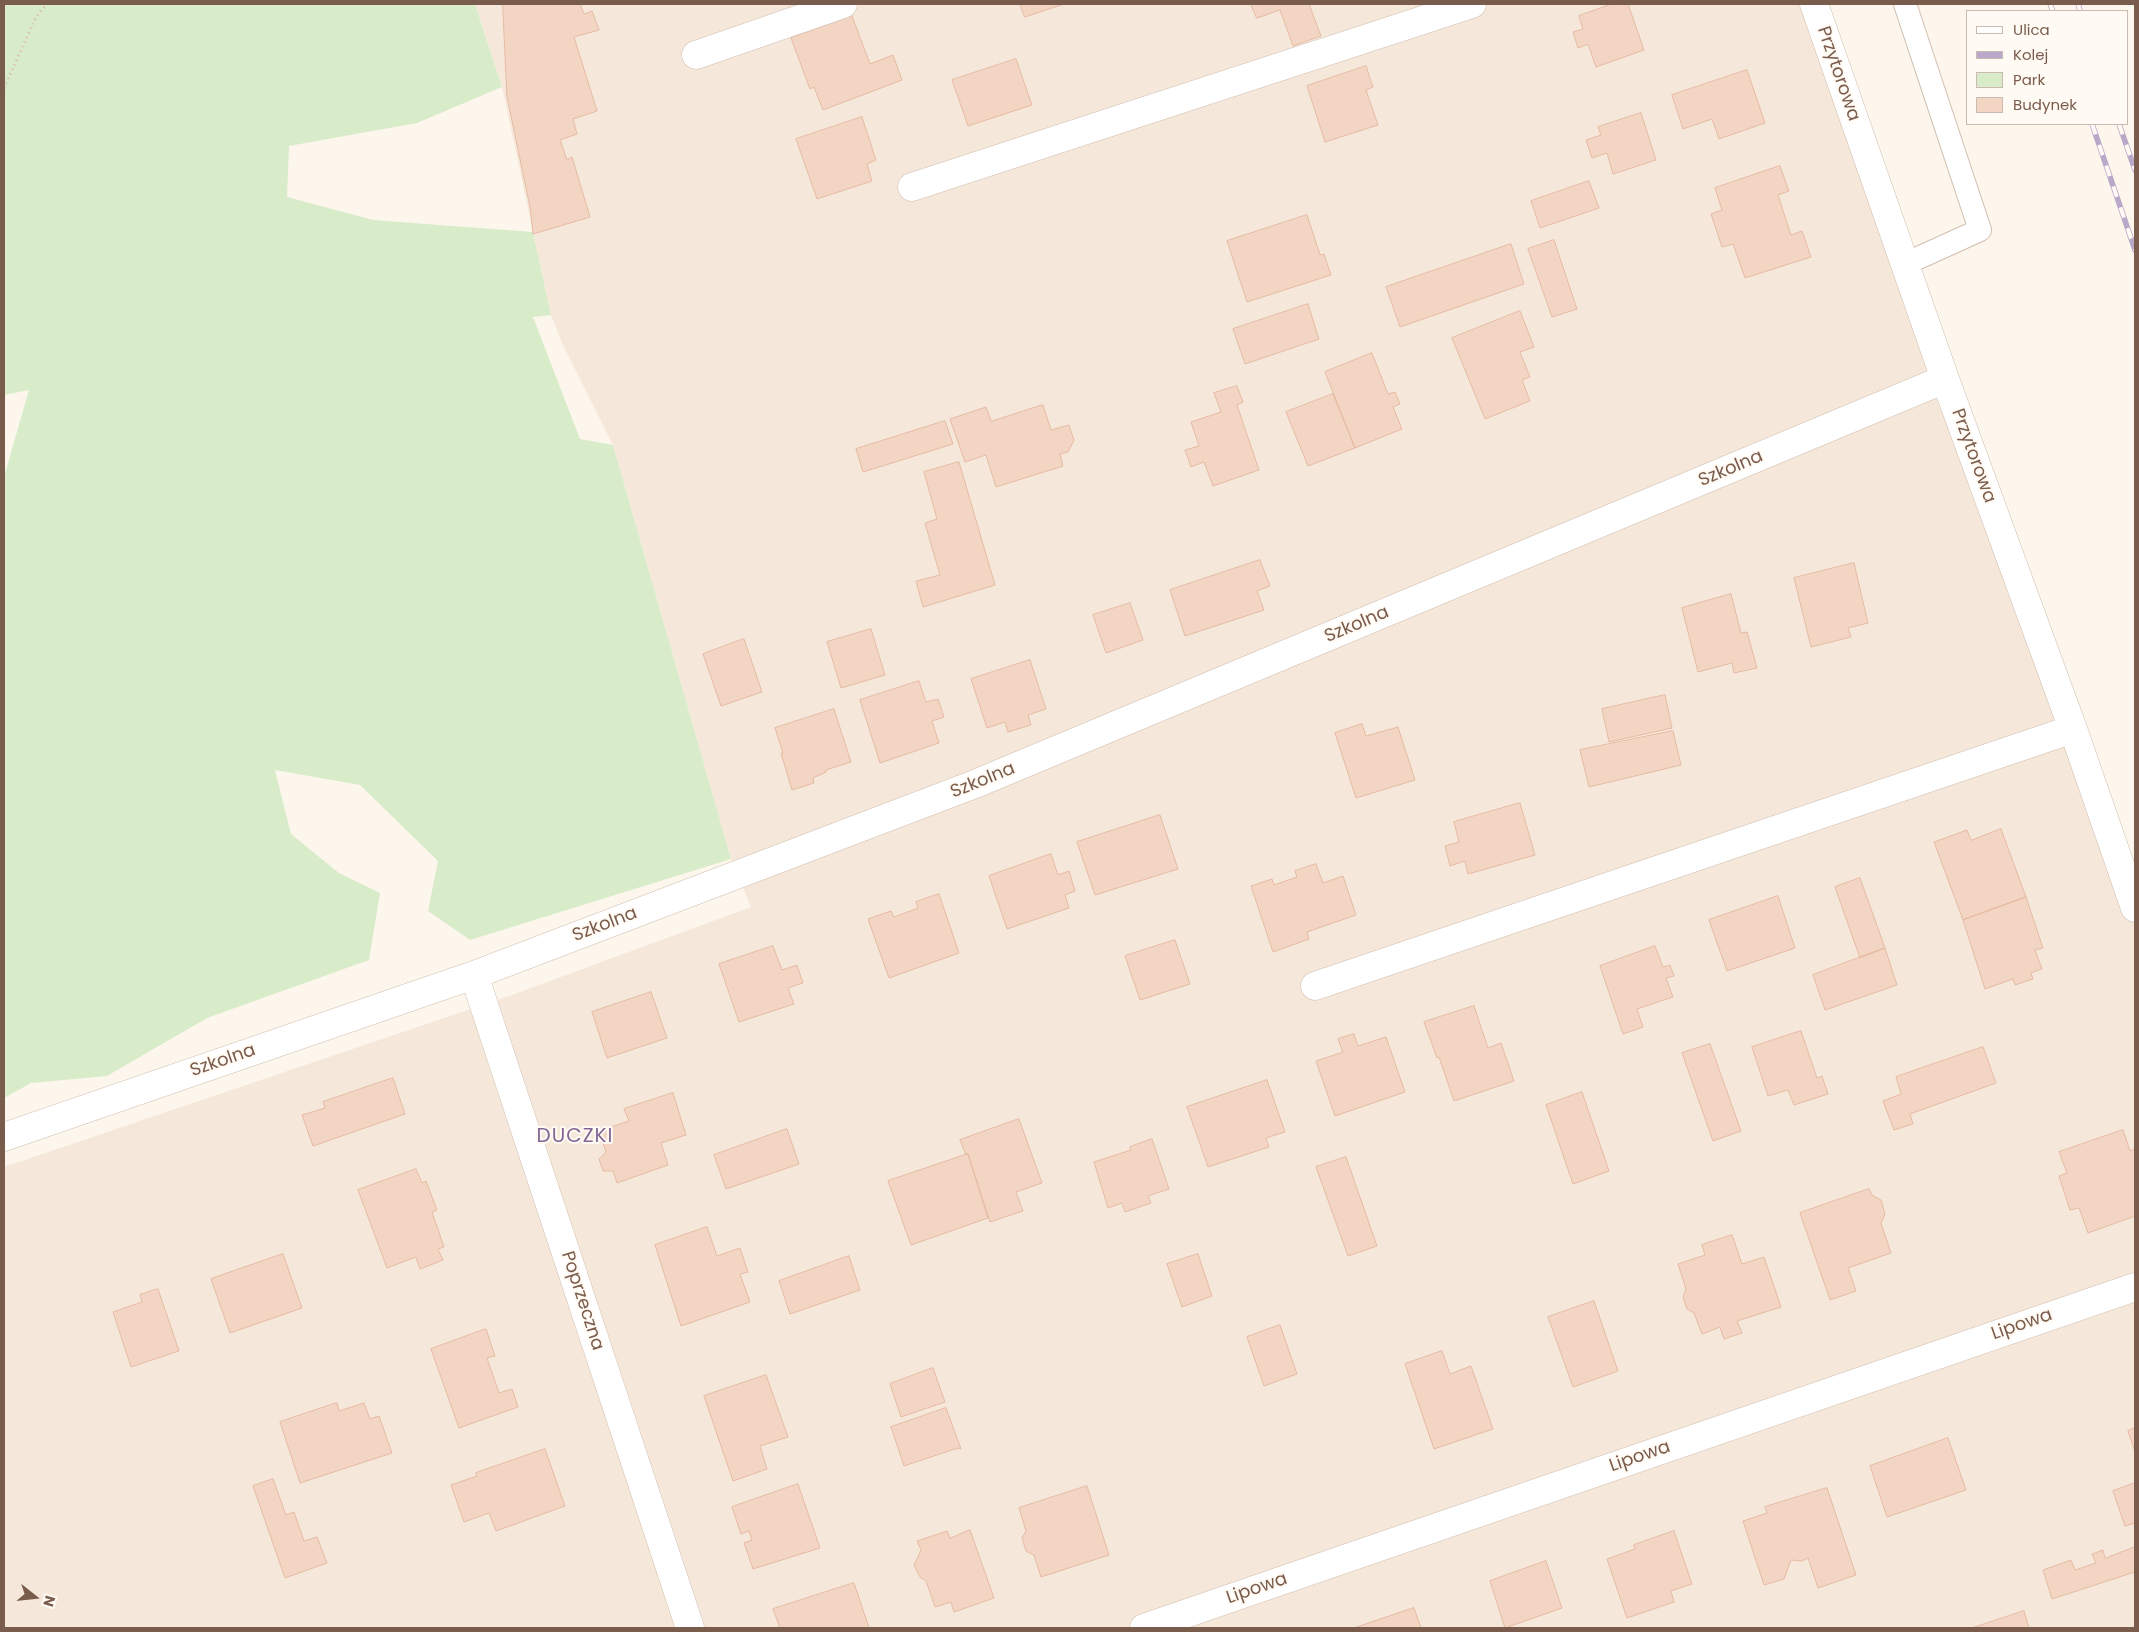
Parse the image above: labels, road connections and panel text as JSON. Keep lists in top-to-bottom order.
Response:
{
  "streets": {
    "street": [
      "Przytorowa",
      "Szkolna",
      "Poprzeczna",
      "Lipowa"
    ]
  },
  "crossings": [
    ["Przytorowa", "Szkolna"],
    ["Szkolna", "Poprzeczna"]
  ],
  "districts": ["DUCZKI"],
  "legend": [
    "Ulica",
    "Kolej",
    "Park",
    "Budynek"
  ],
  "north": "right"
}
